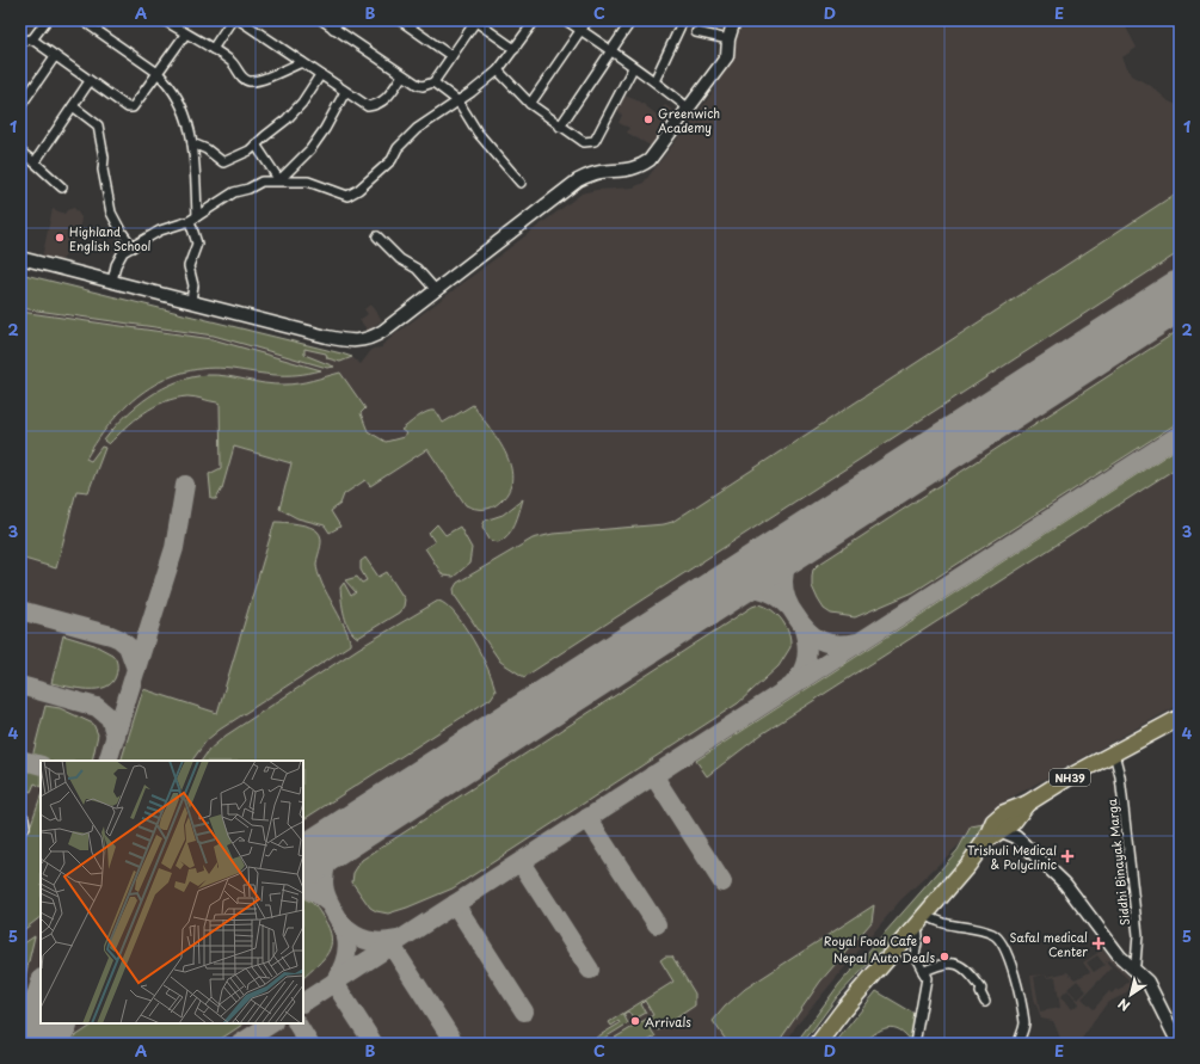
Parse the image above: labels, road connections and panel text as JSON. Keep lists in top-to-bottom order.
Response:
{
  "streets": {
    "highway": ["NH39"],
    "street": ["Siddhi Binayak Marga"]
  },
  "crossings": [
    ["NH39", "Siddhi Binayak Marga"]
  ],
  "places": {
    "other": [
      "Greenwich Academy",
      "Highland English School",
      "Royal Food Cafe",
      "Nepal Auto Deals",
      "Arrivals"
    ],
    "health": ["Trishuli Medical & Polyclinic", "Safal medical Center"]
  },
  "north": "bottom left",
  "grid": {
    "columns": [
      "A",
      "B",
      "C",
      "D",
      "E"
    ],
    "rows": [
      "1",
      "2",
      "3",
      "4",
      "5"
    ]
  }
}
